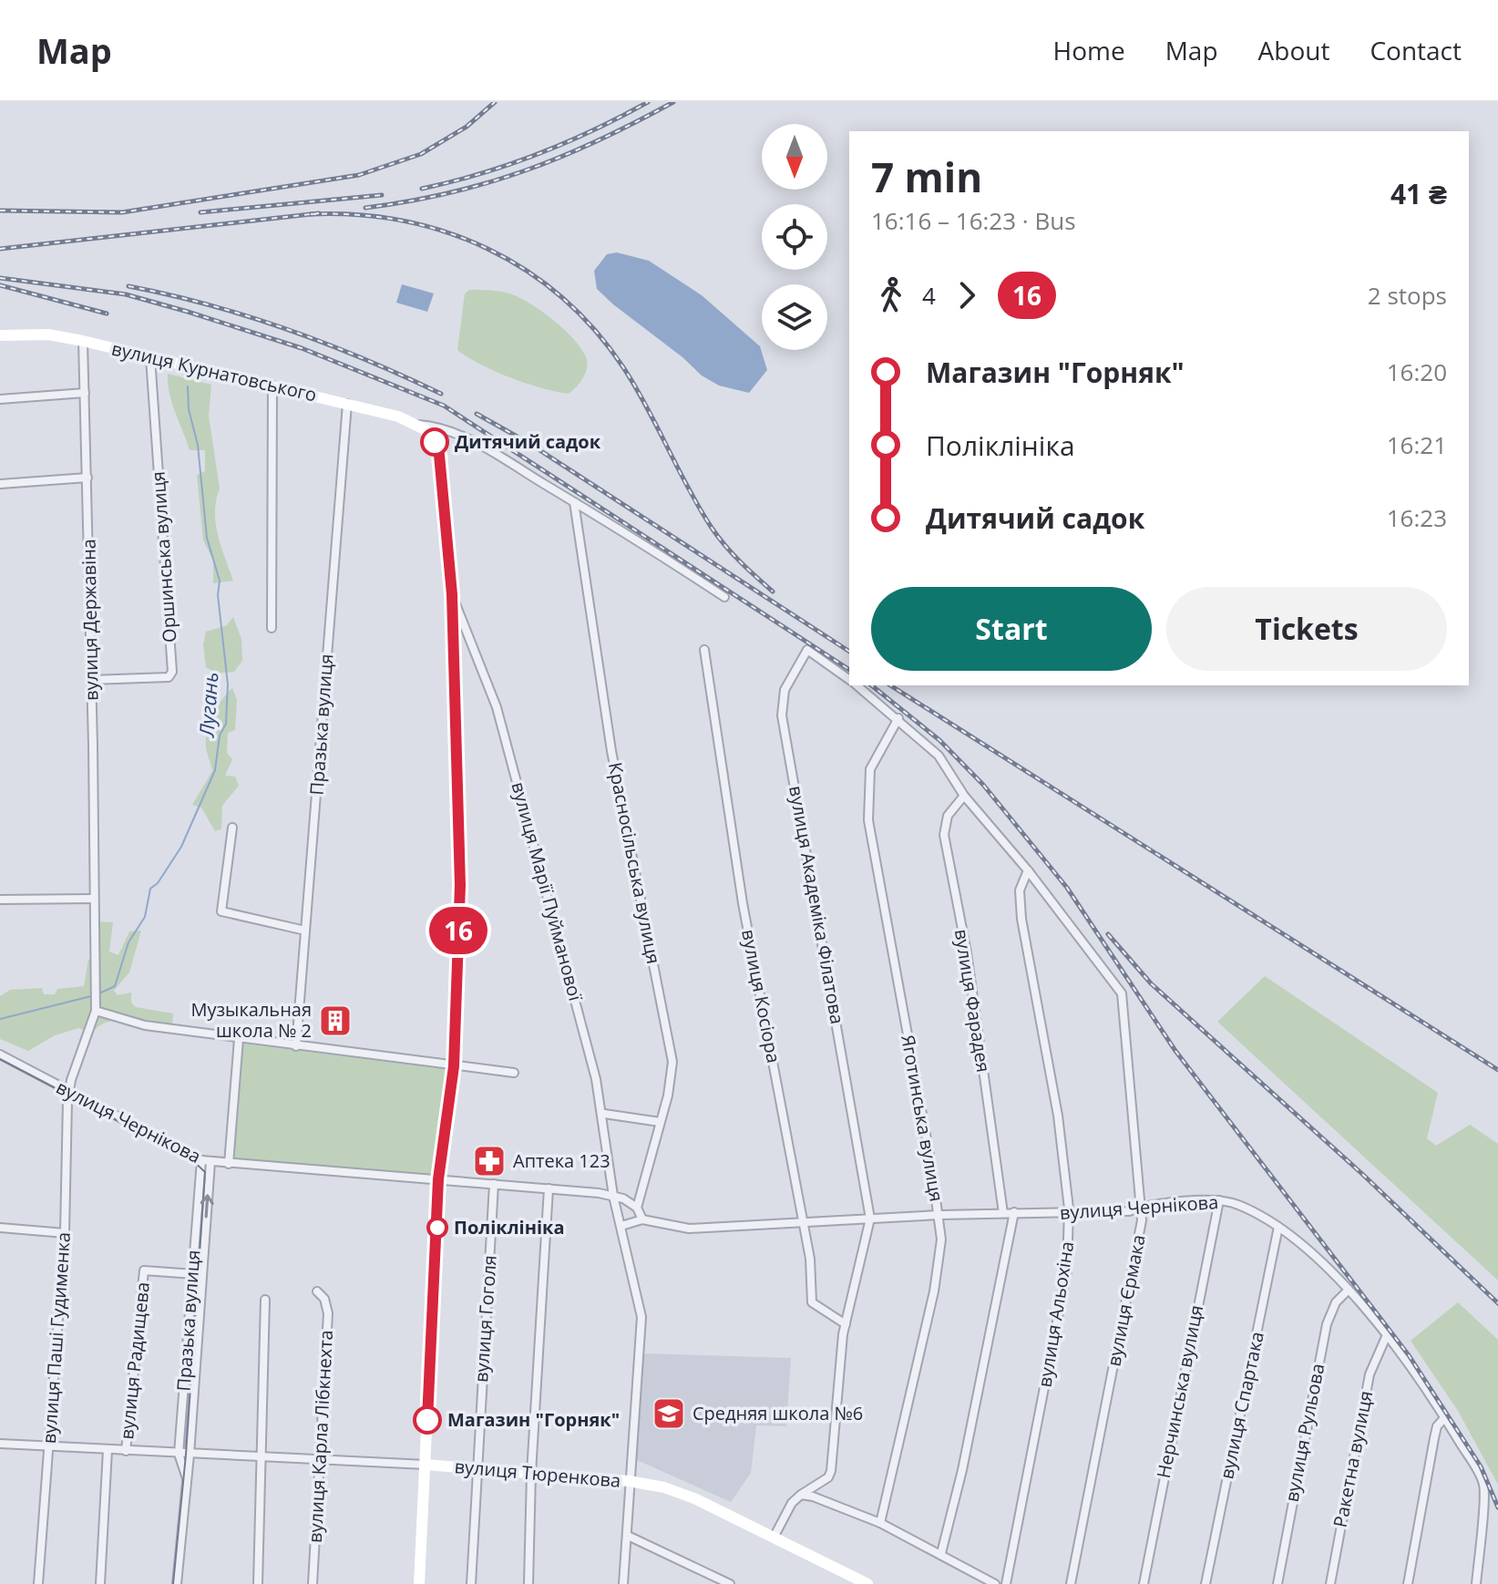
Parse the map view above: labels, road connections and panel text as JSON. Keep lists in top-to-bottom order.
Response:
{
  "streets": {
    "street": [
      "вулиця Курнатовського",
      "Оршинська вулиця",
      "вулиця Державіна",
      "Празька вулиця",
      "Красносільська вулиця",
      "вулиця Марії Пуйманової",
      "вулиця Академіка Філатова",
      "вулиця Косіора",
      "вулиця Фарадея",
      "Яготинська вулиця",
      "вулиця Чернікова",
      "вулиця Єрмака",
      "вулиця Альохіна",
      "вулиця Гоголя",
      "вулиця Паші Гудименка",
      "вулиця Радищева",
      "Нерчинська вулиця",
      "вулиця Спартака",
      "вулиця Рульова",
      "вулиця Карла Лібкнехта",
      "Ракетна вулиця",
      "вулиця Тюренкова"
    ]
  },
  "crossings": [
    ["вулиця Курнатовського", "Оршинська вулиця"],
    ["вулиця Курнатовського", "вулиця Державіна"],
    ["вулиця Курнатовського", "Празька вулиця"],
    ["Оршинська вулиця", "вулиця Державіна"],
    ["вулиця Державіна", "вулиця Паші Гудименка"],
    ["Празька вулиця", "вулиця Чернікова"],
    ["Празька вулиця", "вулиця Радищева"],
    ["Празька вулиця", "вулиця Тюренкова"],
    ["вулиця Марії Пуйманової", "вулиця Чернікова"],
    ["вулиця Академіка Філатова", "вулиця Фарадея"],
    ["вулиця Академіка Філатова", "Яготинська вулиця"],
    ["вулиця Академіка Філатова", "вулиця Чернікова"],
    ["вулиця Академіка Філатова", "вулиця Єрмака"],
    ["вулиця Академіка Філатова", "вулиця Альохіна"],
    ["вулиця Косіора", "вулиця Чернікова"],
    ["вулиця Фарадея", "вулиця Чернікова"],
    ["Яготинська вулиця", "вулиця Чернікова"],
    ["вулиця Чернікова", "вулиця Єрмака"],
    ["вулиця Чернікова", "вулиця Альохіна"],
    ["вулиця Чернікова", "вулиця Гоголя"],
    ["вулиця Чернікова", "вулиця Паші Гудименка"],
    ["вулиця Чернікова", "Нерчинська вулиця"],
    ["вулиця Чернікова", "вулиця Спартака"],
    ["вулиця Чернікова", "вулиця Рульова"],
    ["вулиця Чернікова", "Ракетна вулиця"],
    ["вулиця Єрмака", "вулиця Альохіна"],
    ["вулиця Гоголя", "вулиця Тюренкова"],
    ["вулиця Паші Гудименка", "вулиця Тюренкова"],
    ["вулиця Радищева", "вулиця Тюренкова"],
    ["вулиця Карла Лібкнехта", "вулиця Тюренкова"]
  ],
  "water": ["Лугань"],
  "places": {
    "other": ["Дитячий садок", "Поліклініка", "Магазин \"Горняк\""],
    "building": ["Музыкальная школа № 2"],
    "pharmacy": ["Аптека 123"],
    "school or university": ["Средняя школа №6"]
  },
  "lines": ["bus line 16"],
  "north": "bottom",
  "page": {
    "header": "Map",
    "nav": [
      "Home",
      "Map",
      "About",
      "Contact"
    ],
    "on_map": "16",
    "heading": ["7 min", "16:16 – 16:23 · Bus", "41 ₴"],
    "legs": ["4", "16", "2 stops"],
    "list": [
      {
        "name": "Магазин \"Горняк\"",
        "value": "16:20"
      },
      {
        "name": "Поліклініка",
        "value": "16:21"
      },
      {
        "name": "Дитячий садок",
        "value": "16:23"
      }
    ],
    "buttons": ["Start", "Tickets"]
  }
}
